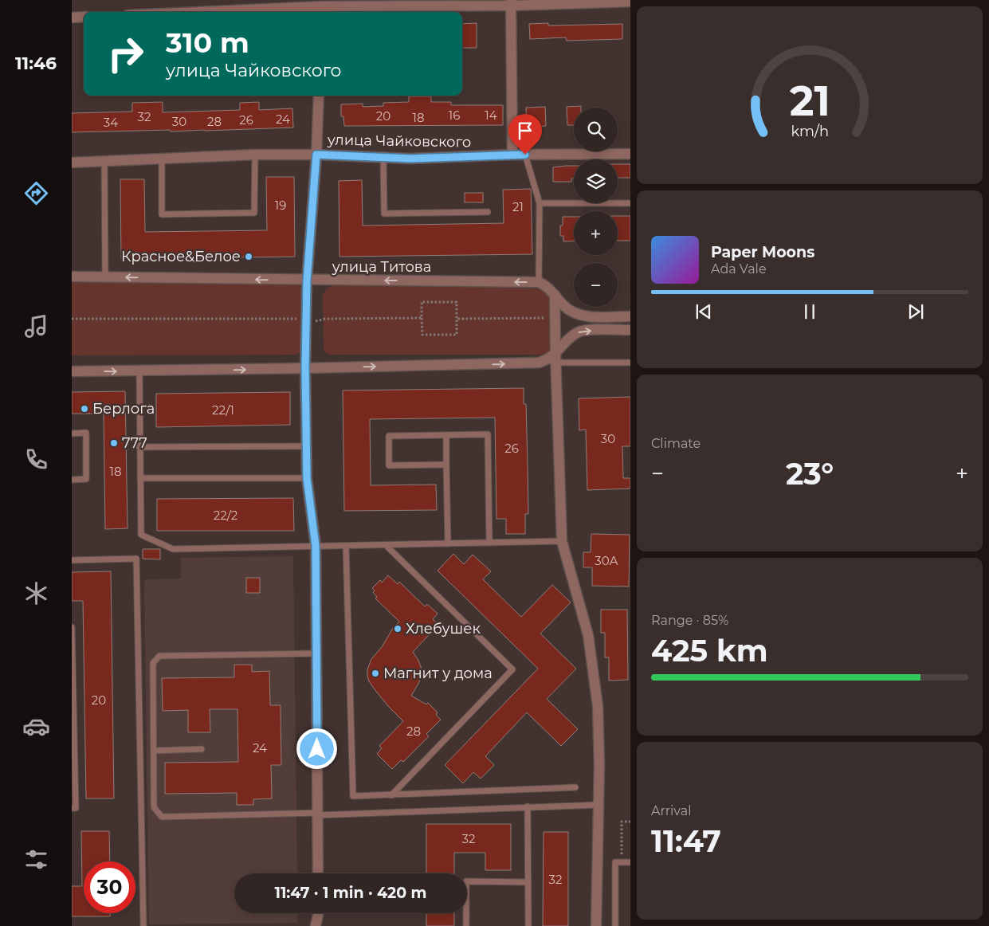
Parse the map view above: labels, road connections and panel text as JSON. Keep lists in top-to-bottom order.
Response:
{
  "streets": {
    "street": ["улица Чайковского", "улица Титова"]
  },
  "places": [
    "Красное&Белое",
    "Берлога",
    "777",
    "Хлебушек",
    "Магнит у дома"
  ],
  "house_numbers": [
    "16",
    "14",
    "20",
    "32",
    "18",
    "24",
    "26",
    "30",
    "28",
    "34",
    "19",
    "21",
    "22/1",
    "30",
    "26",
    "18",
    "22/2",
    "30А",
    "20",
    "28",
    "24",
    "32",
    "32"
  ],
  "page": {
    "tabs": "11:46",
    "turn": ["310 m", "улица Чайковского"],
    "map_buttons": ["+", "−"],
    "song": ["Paper Moons", "Ada Vale"],
    "tile": [
      "Climate",
      ["Range · 85%", "425 km"],
      ["Arrival", "11:47"]
    ],
    "heat": ["−", "23°", "+"],
    "limit": "30",
    "trip": "11:47 · 1 min · 420 m",
    "gauge": ["21", "km/h"]
  }
}
